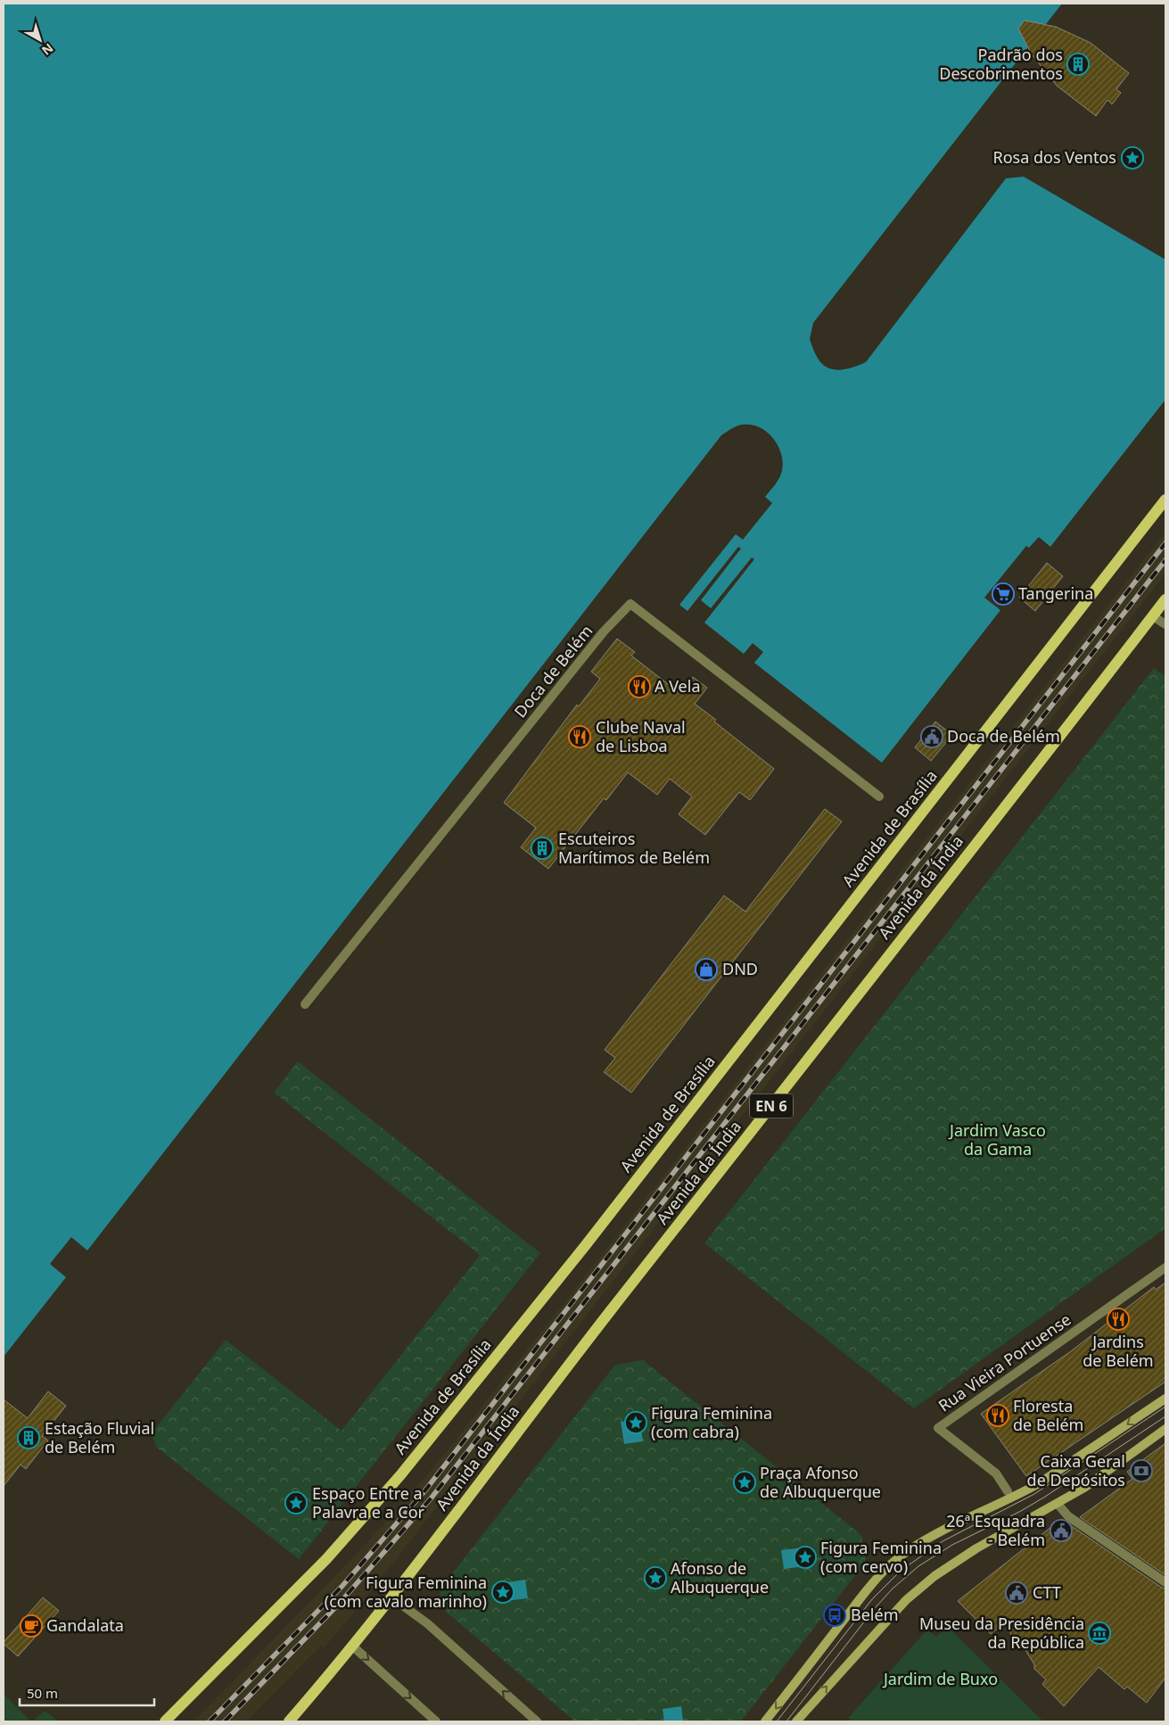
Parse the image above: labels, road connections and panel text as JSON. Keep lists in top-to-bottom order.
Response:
{
  "streets": {
    "main road": ["Avenida de Brasília", "Avenida da Índia", "EN 6"],
    "street": ["Doca de Belém", "Rua Vieira Portuense"]
  },
  "parks": ["Jardim Vasco da Gama", "Jardim de Buxo"],
  "places": {
    "building": ["Padrão dos Descobrimentos", "Escuteiros Marítimos de Belém", "Estação Fluvial de Belém"],
    "place": [
      "Rosa dos Ventos",
      "Figura Feminina (com cabra)",
      "Praça Afonso de Albuquerque",
      "Espaço Entre a Palavra e a Cor",
      "Figura Feminina (com cervo)",
      "Afonso de Albuquerque",
      "Figura Feminina (com cavalo marinho)"
    ],
    "supermarket": ["Tangerina"],
    "restaurant": [
      "A Vela",
      "Clube Naval de Lisboa",
      "Jardins de Belém",
      "Floresta de Belém"
    ],
    "public building": ["Doca de Belém", "26ª Esquadra - Belém", "CTT"],
    "shop": ["DND"],
    "bank": ["Caixa Geral de Depósitos"],
    "bus stop": ["Belém"],
    "cafe": ["Gandalata"],
    "museum": ["Museu da Presidência da República"]
  },
  "scale_bar": "50 m",
  "north": "bottom right"
}
